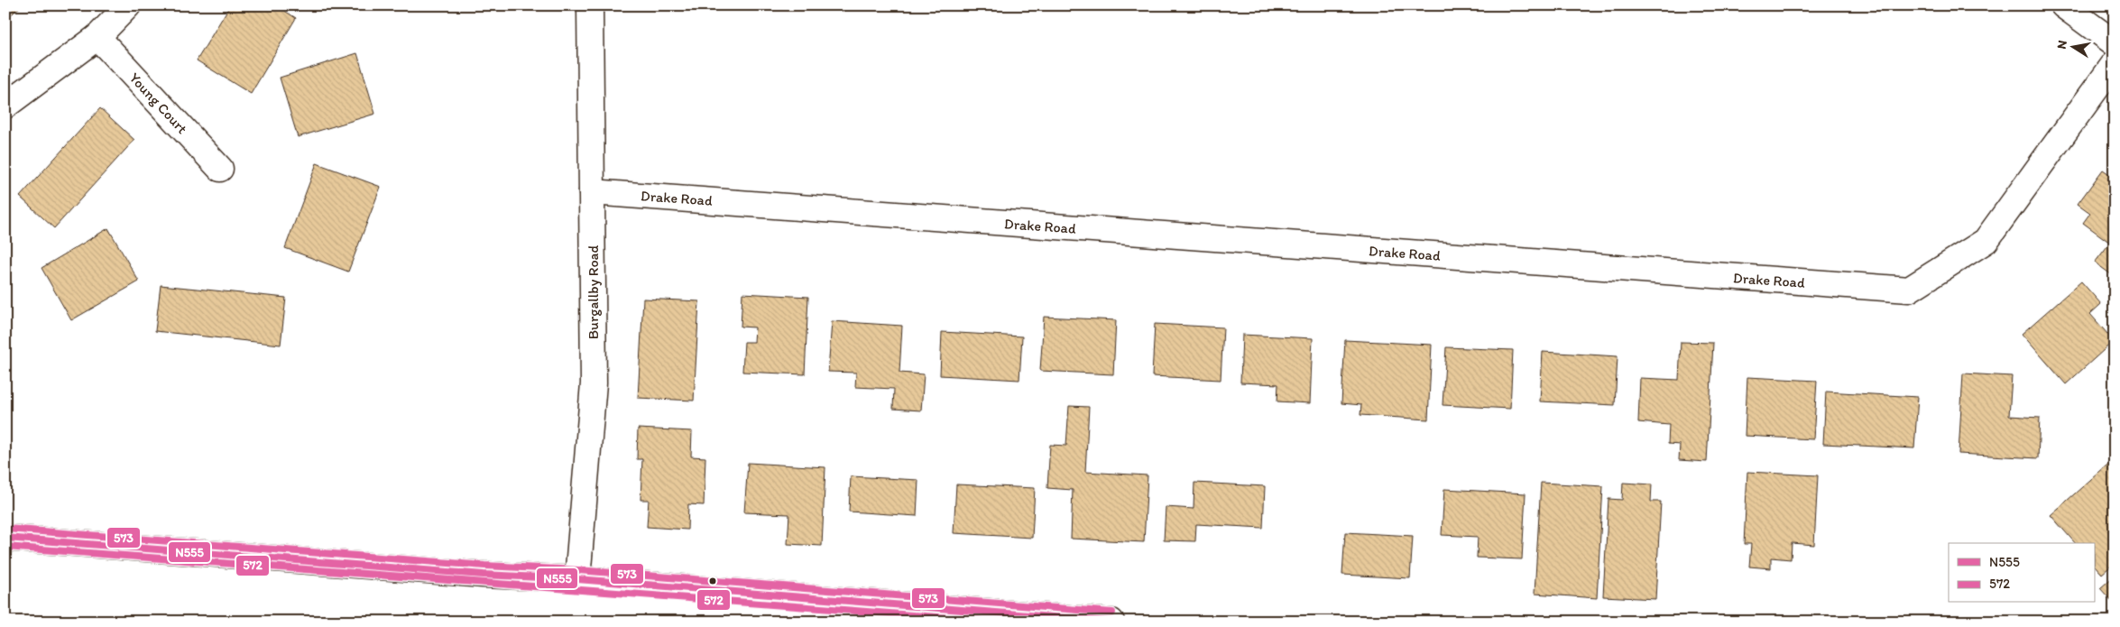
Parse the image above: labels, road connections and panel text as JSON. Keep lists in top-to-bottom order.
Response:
{
  "streets": {
    "street": ["Young Court", "Drake Road", "Burgallby Road"]
  },
  "crossings": [
    ["Drake Road", "Burgallby Road"]
  ],
  "lines": ["transit line 573", "transit line N555", "transit line 572"],
  "legend": ["N555", "572"],
  "north": "left"
}
